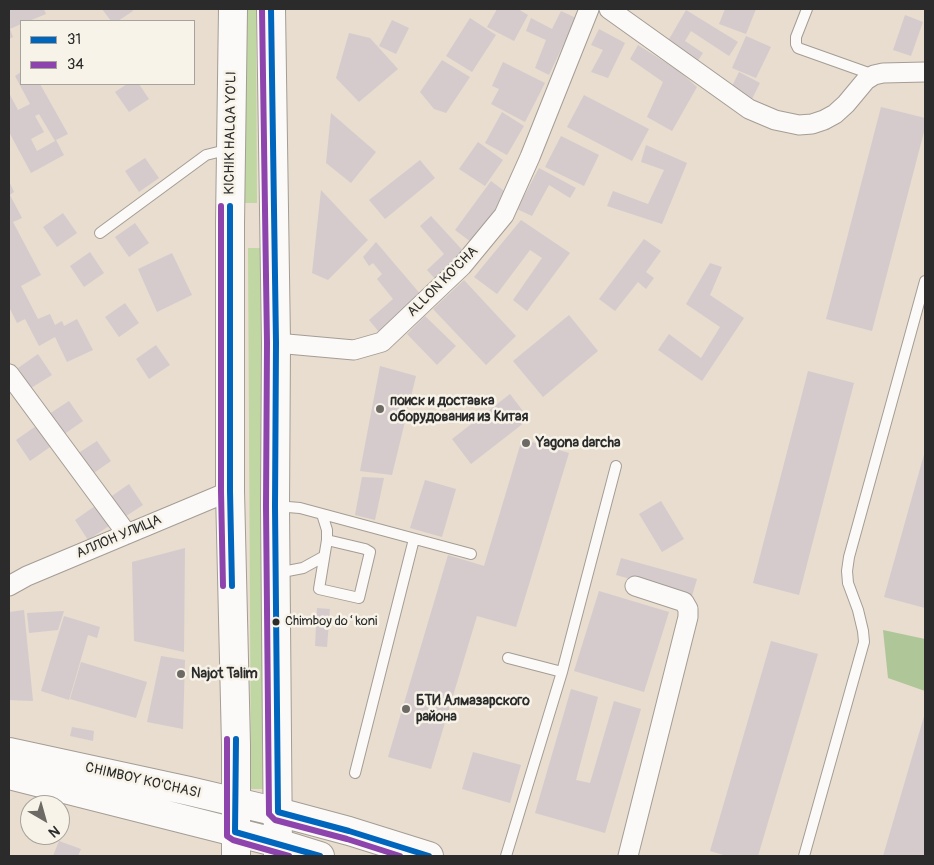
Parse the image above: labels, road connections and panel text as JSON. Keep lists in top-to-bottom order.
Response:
{
  "streets": {
    "main road": ["KICHIK HALQA YO'LI", "CHIMBOY KO'CHASI"],
    "street": ["ALLON KO'CHA", "АЛЛОН УЛИЦА"]
  },
  "crossings": [
    ["KICHIK HALQA YO'LI", "АЛЛОН УЛИЦА"],
    ["KICHIK HALQA YO'LI", "CHIMBOY KO'CHASI"]
  ],
  "places": [
    "поиск и доставка оборудования из Китая",
    "Yagona darcha",
    "Chimboy doʻkoni",
    "Najot Talim",
    "БТИ Алмазарского района"
  ],
  "lines": ["transit line 31", "transit line 34"],
  "legend": ["31", "34"],
  "north": "bottom right"
}
